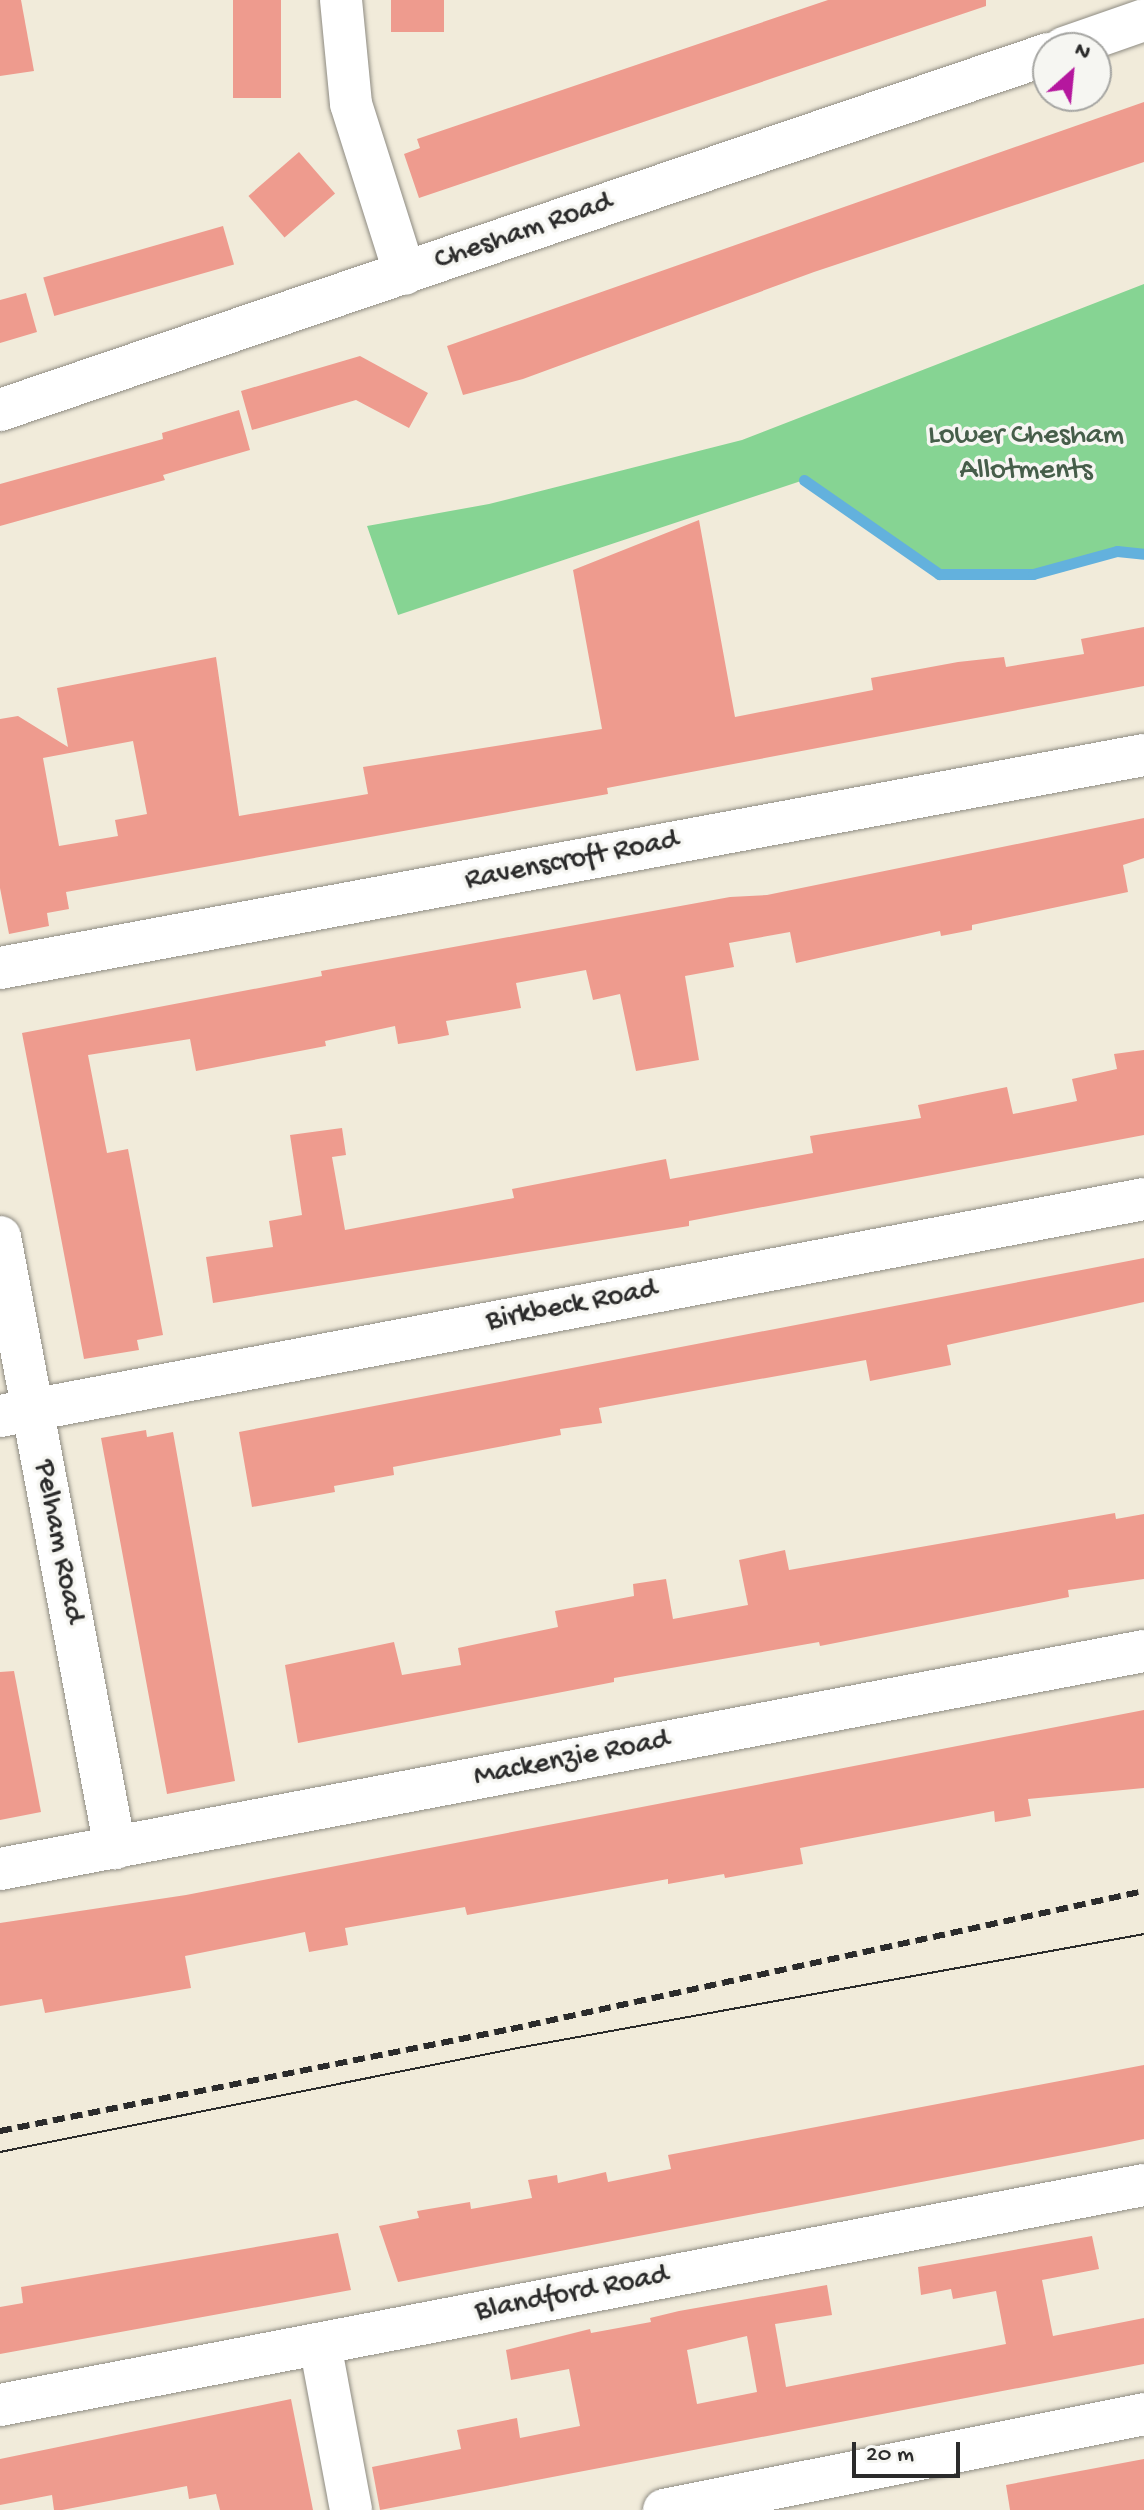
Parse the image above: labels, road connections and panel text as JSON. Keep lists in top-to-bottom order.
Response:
{
  "streets": {
    "street": [
      "Chesham Road",
      "Ravenscroft Road",
      "Birkbeck Road",
      "Pelham Road",
      "Mackenzie Road",
      "Blandford Road"
    ]
  },
  "crossings": [
    ["Birkbeck Road", "Pelham Road"],
    ["Pelham Road", "Mackenzie Road"]
  ],
  "parks": ["Lower Chesham Allotments"],
  "scale_bar": "20 m",
  "north": "top right"
}
